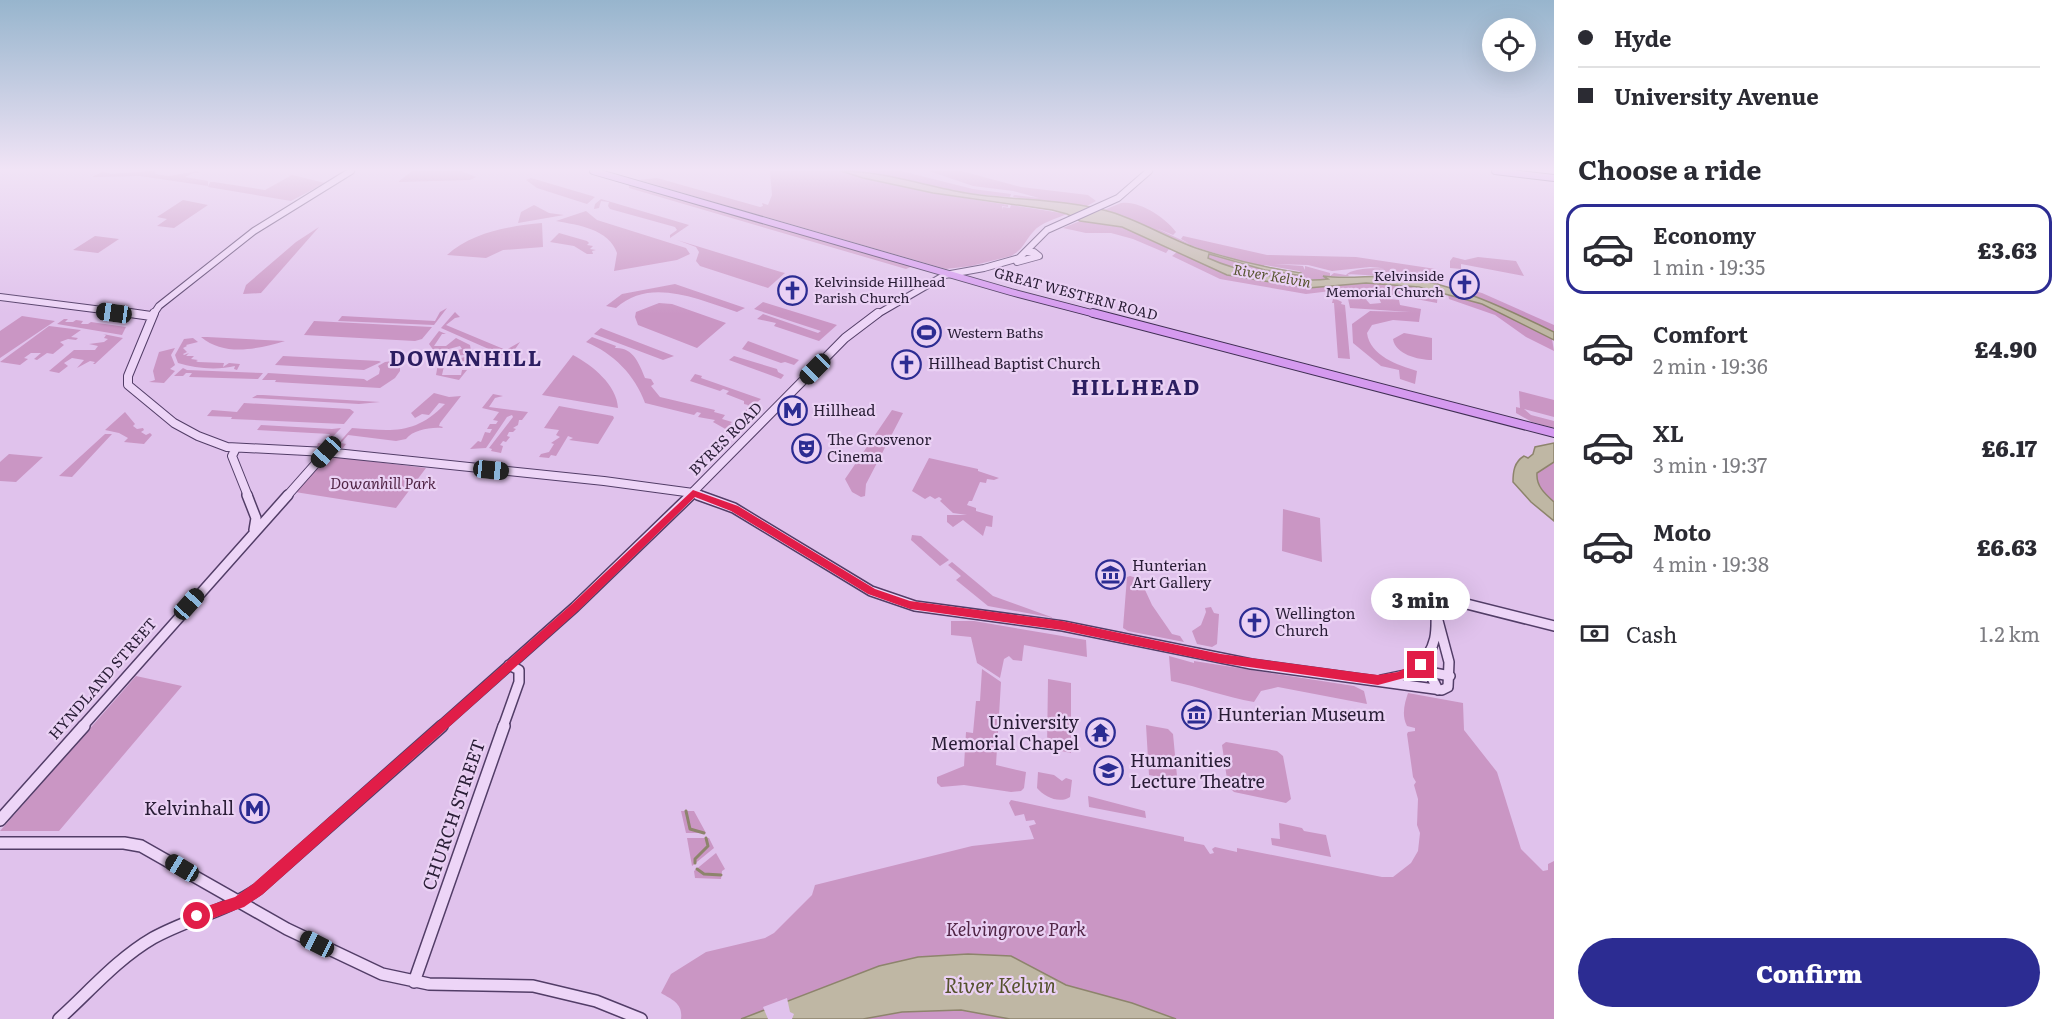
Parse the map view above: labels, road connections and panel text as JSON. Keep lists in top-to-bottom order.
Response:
{
  "streets": {
    "main road": ["GREAT WESTERN ROAD"],
    "street": ["BYRES ROAD", "HYNDLAND STREET", "CHURCH STREET"]
  },
  "crossings": [
    ["GREAT WESTERN ROAD", "BYRES ROAD"],
    ["BYRES ROAD", "CHURCH STREET"]
  ],
  "districts": ["DOWANHILL", "HILLHEAD"],
  "water": ["River Kelvin"],
  "parks": ["Dowanhill Park", "Kelvingrove Park"],
  "places": {
    "church": [
      "Kelvinside Memorial Church",
      "Kelvinside Hillhead Parish Church",
      "Hillhead Baptist Church",
      "Wellington Church"
    ],
    "sports": ["Western Baths"],
    "metro station": ["Hillhead", "Kelvinhall"],
    "theatre": ["The Grosvenor Cinema"],
    "museum": ["Hunterian Art Gallery", "Hunterian Museum"],
    "temple": ["University Memorial Chapel"],
    "school or university": ["Humanities Lecture Theatre"]
  },
  "page": {
    "banner": ["Hyde", "University Avenue"],
    "heading": "Choose a ride",
    "list": [
      {
        "name": "Economy",
        "note": "1 min · 19:35",
        "value": "£3.63"
      },
      {
        "name": "Comfort",
        "note": "2 min · 19:36",
        "value": "£4.90"
      },
      {
        "name": "XL",
        "note": "3 min · 19:37",
        "value": "£6.17"
      },
      {
        "name": "Moto",
        "note": "4 min · 19:38",
        "value": "£6.63"
      }
    ],
    "bubble": "3 min",
    "pay": ["Cash", "1.2 km"],
    "buttons": "Confirm"
  }
}
